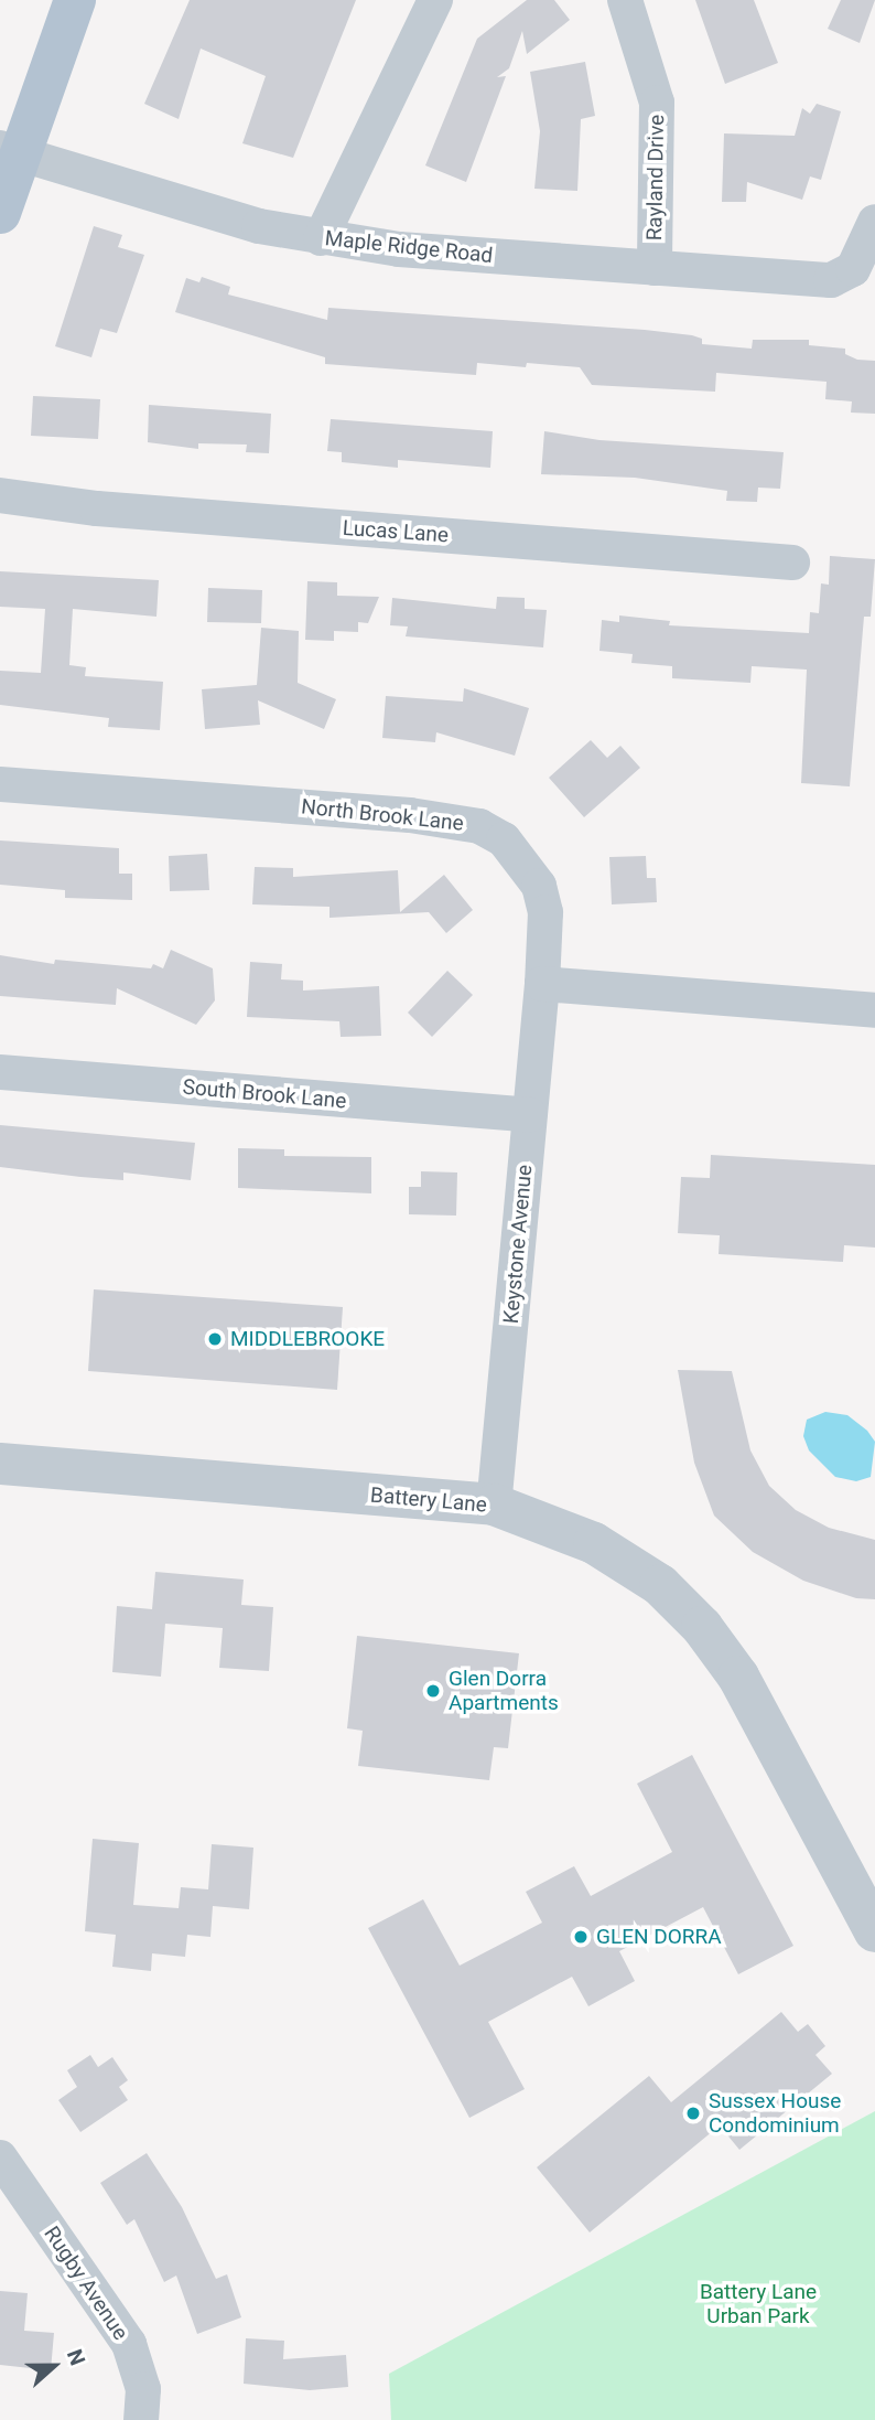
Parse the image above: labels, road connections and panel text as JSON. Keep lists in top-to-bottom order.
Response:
{
  "streets": {
    "street": [
      "Rayland Drive",
      "Maple Ridge Road",
      "Lucas Lane",
      "North Brook Lane",
      "South Brook Lane",
      "Keystone Avenue",
      "Battery Lane",
      "Rugby Avenue"
    ]
  },
  "crossings": [
    ["Rayland Drive", "Maple Ridge Road"],
    ["North Brook Lane", "Keystone Avenue"],
    ["South Brook Lane", "Keystone Avenue"],
    ["Keystone Avenue", "Battery Lane"]
  ],
  "parks": ["Battery Lane Urban Park"],
  "places": [
    "MIDDLEBROOKE",
    "Glen Dorra Apartments",
    "GLEN DORRA",
    "Sussex House Condominium"
  ],
  "north": "right"
}
